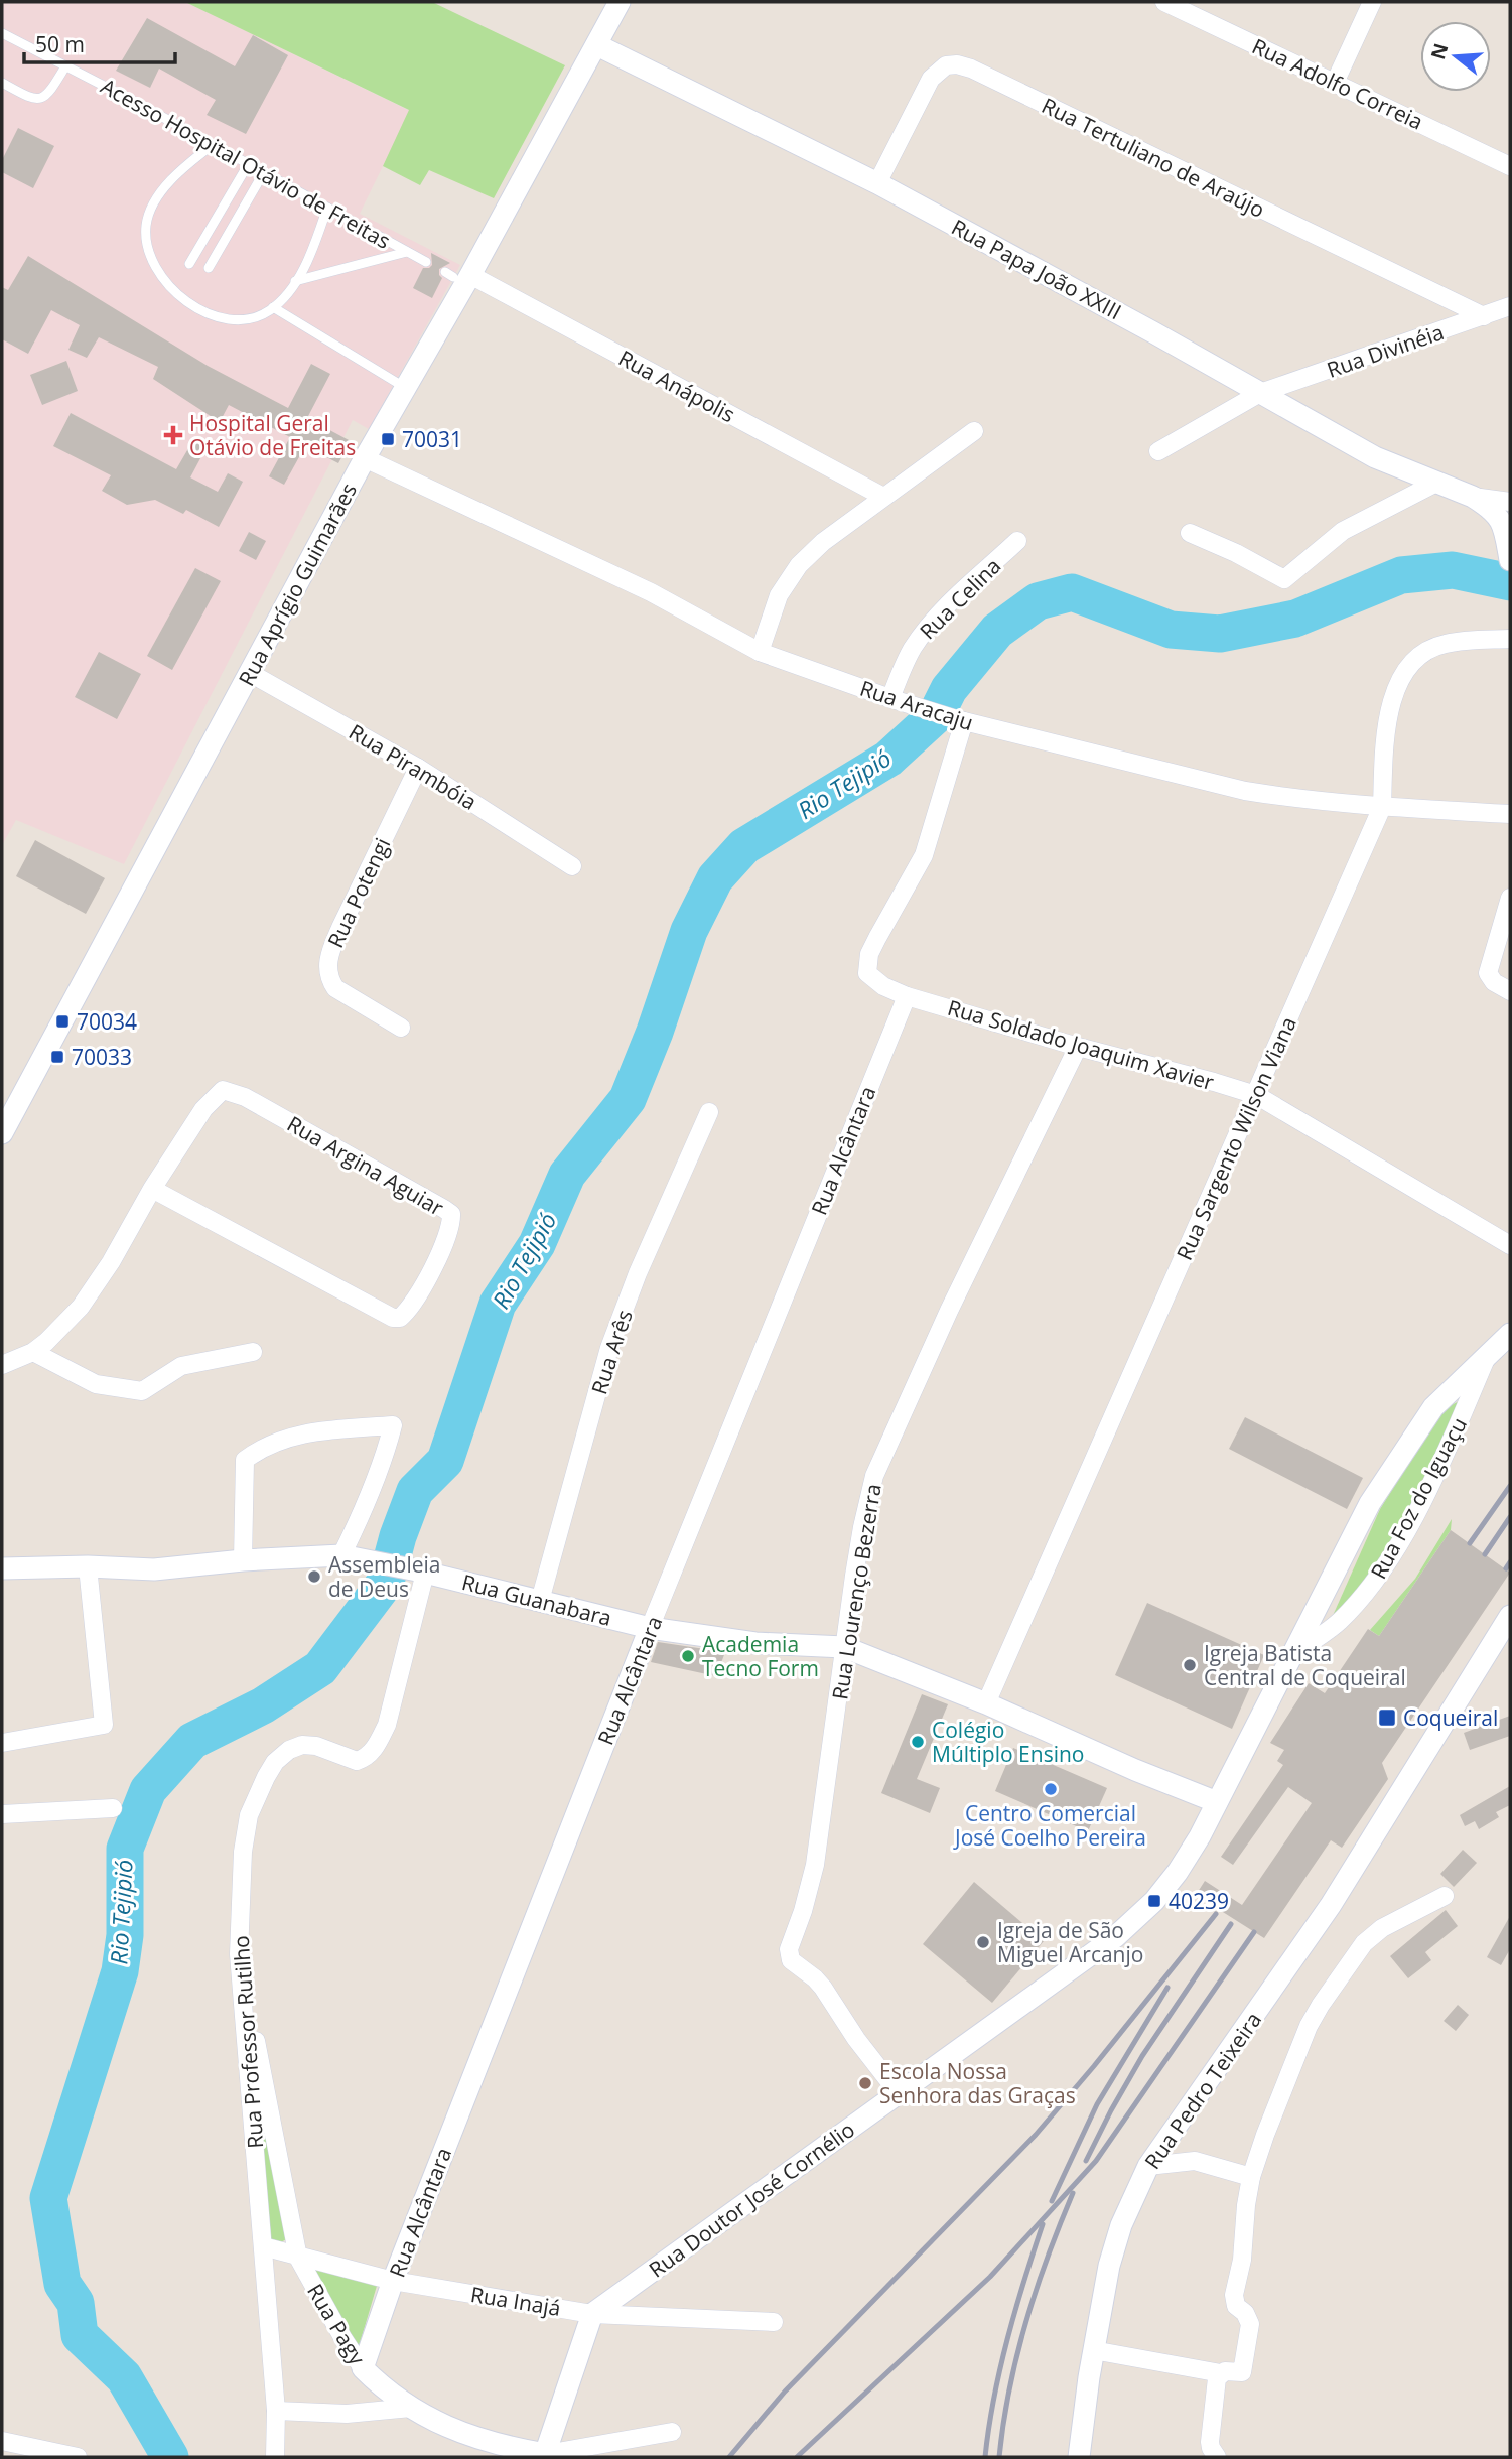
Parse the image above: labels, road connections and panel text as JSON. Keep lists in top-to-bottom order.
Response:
{
  "streets": {
    "street": [
      "Rua Adolfo Correia",
      "Rua Tertuliano de Araújo",
      "Rua Papa João XXIII",
      "Rua Divinéia",
      "Rua Anápolis",
      "Rua Aprígio Guimarães",
      "Rua Celina",
      "Rua Aracaju",
      "Rua Pirambóia",
      "Rua Potengi",
      "Rua Soldado Joaquim Xavier",
      "Rua Sargento Wilson Viana",
      "Rua Alcântara",
      "Rua Argina Aguiar",
      "Rua Arês",
      "Rua Foz do Iguaçu",
      "Rua Lourenço Bezerra",
      "Rua Guanabara",
      "Rua Professor Rutilho",
      "Rua Pedro Teixeira",
      "Rua Doutor José Cornélio",
      "Rua Inajá",
      "Rua Pagy"
    ],
    "lane": ["Acesso Hospital Otávio de Freitas"]
  },
  "crossings": [
    ["Rua Tertuliano de Araújo", "Rua Papa João XXIII"],
    ["Rua Tertuliano de Araújo", "Rua Divinéia"],
    ["Rua Papa João XXIII", "Rua Divinéia"],
    ["Rua Papa João XXIII", "Rua Aprígio Guimarães"],
    ["Rua Anápolis", "Rua Aprígio Guimarães"],
    ["Rua Aprígio Guimarães", "Rua Aracaju"],
    ["Rua Aprígio Guimarães", "Rua Pirambóia"],
    ["Rua Celina", "Rua Aracaju"],
    ["Rua Aracaju", "Rua Soldado Joaquim Xavier"],
    ["Rua Aracaju", "Rua Sargento Wilson Viana"],
    ["Rua Pirambóia", "Rua Potengi"],
    ["Rua Soldado Joaquim Xavier", "Rua Sargento Wilson Viana"],
    ["Rua Soldado Joaquim Xavier", "Rua Alcântara"],
    ["Rua Soldado Joaquim Xavier", "Rua Lourenço Bezerra"],
    ["Rua Sargento Wilson Viana", "Rua Guanabara"],
    ["Rua Alcântara", "Rua Guanabara"],
    ["Rua Alcântara", "Rua Inajá"],
    ["Rua Alcântara", "Rua Pagy"],
    ["Rua Arês", "Rua Guanabara"],
    ["Rua Foz do Iguaçu", "Rua Doutor José Cornélio"],
    ["Rua Lourenço Bezerra", "Rua Guanabara"],
    ["Rua Lourenço Bezerra", "Rua Doutor José Cornélio"],
    ["Rua Guanabara", "Rua Professor Rutilho"],
    ["Rua Guanabara", "Rua Doutor José Cornélio"],
    ["Rua Professor Rutilho", "Rua Inajá"],
    ["Rua Professor Rutilho", "Rua Pagy"],
    ["Rua Doutor José Cornélio", "Rua Inajá"],
    ["Rua Inajá", "Rua Pagy"]
  ],
  "water": ["Rio Tejipió"],
  "places": {
    "health": ["Hospital Geral Otávio de Freitas"],
    "transit": [
      "70031",
      "70034",
      "70033",
      "Coqueiral",
      "40239"
    ],
    "other": [
      "Assembleia de Deus",
      "Academia Tecno Form",
      "Igreja Batista Central de Coqueiral",
      "Colégio Múltiplo Ensino",
      "Centro Comercial José Coelho Pereira",
      "Igreja de São Miguel Arcanjo",
      "Escola Nossa Senhora das Graças"
    ]
  },
  "scale_bar": "50 m",
  "north": "left"
}
